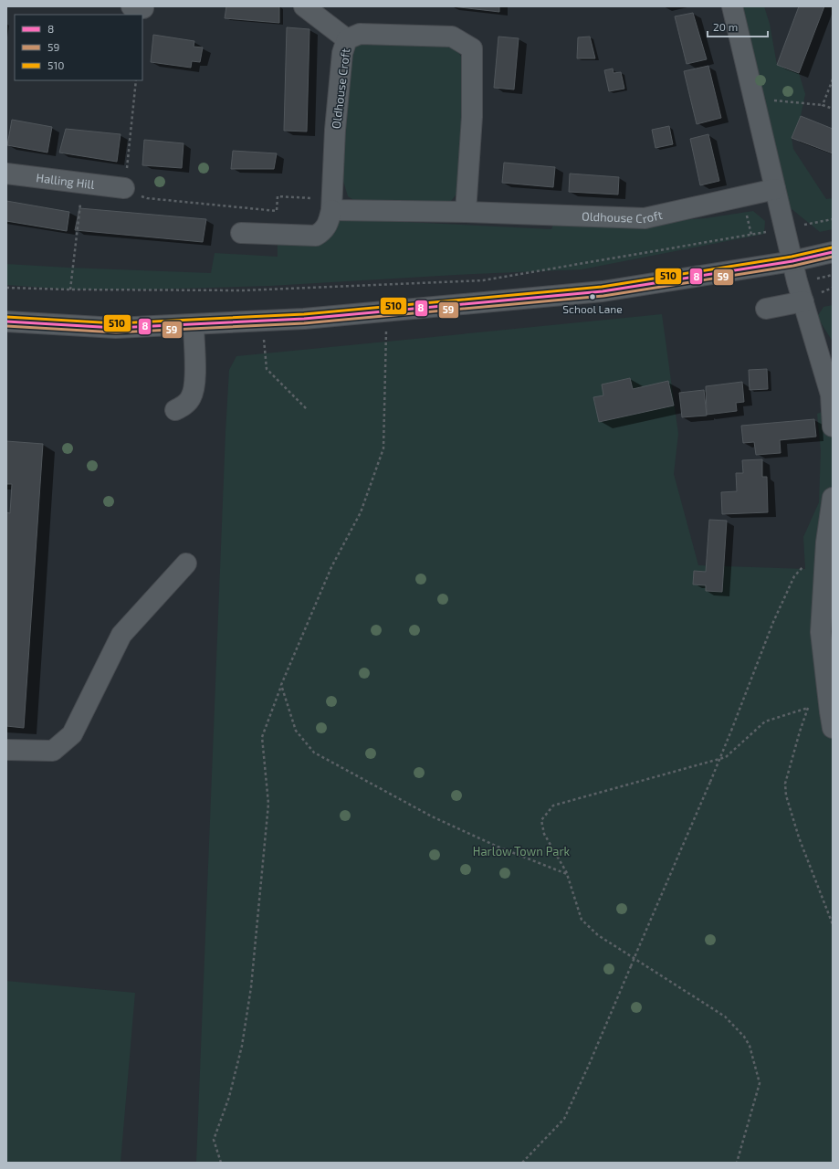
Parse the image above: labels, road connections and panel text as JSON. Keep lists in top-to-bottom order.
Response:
{
  "streets": {
    "street": ["Oldhouse Croft", "Halling Hill"]
  },
  "parks": ["Harlow Town Park"],
  "places": ["School Lane"],
  "lines": ["transit line 510", "transit line 8", "transit line 59"],
  "legend": ["8", "59", "510"],
  "scale_bar": "20 m"
}
